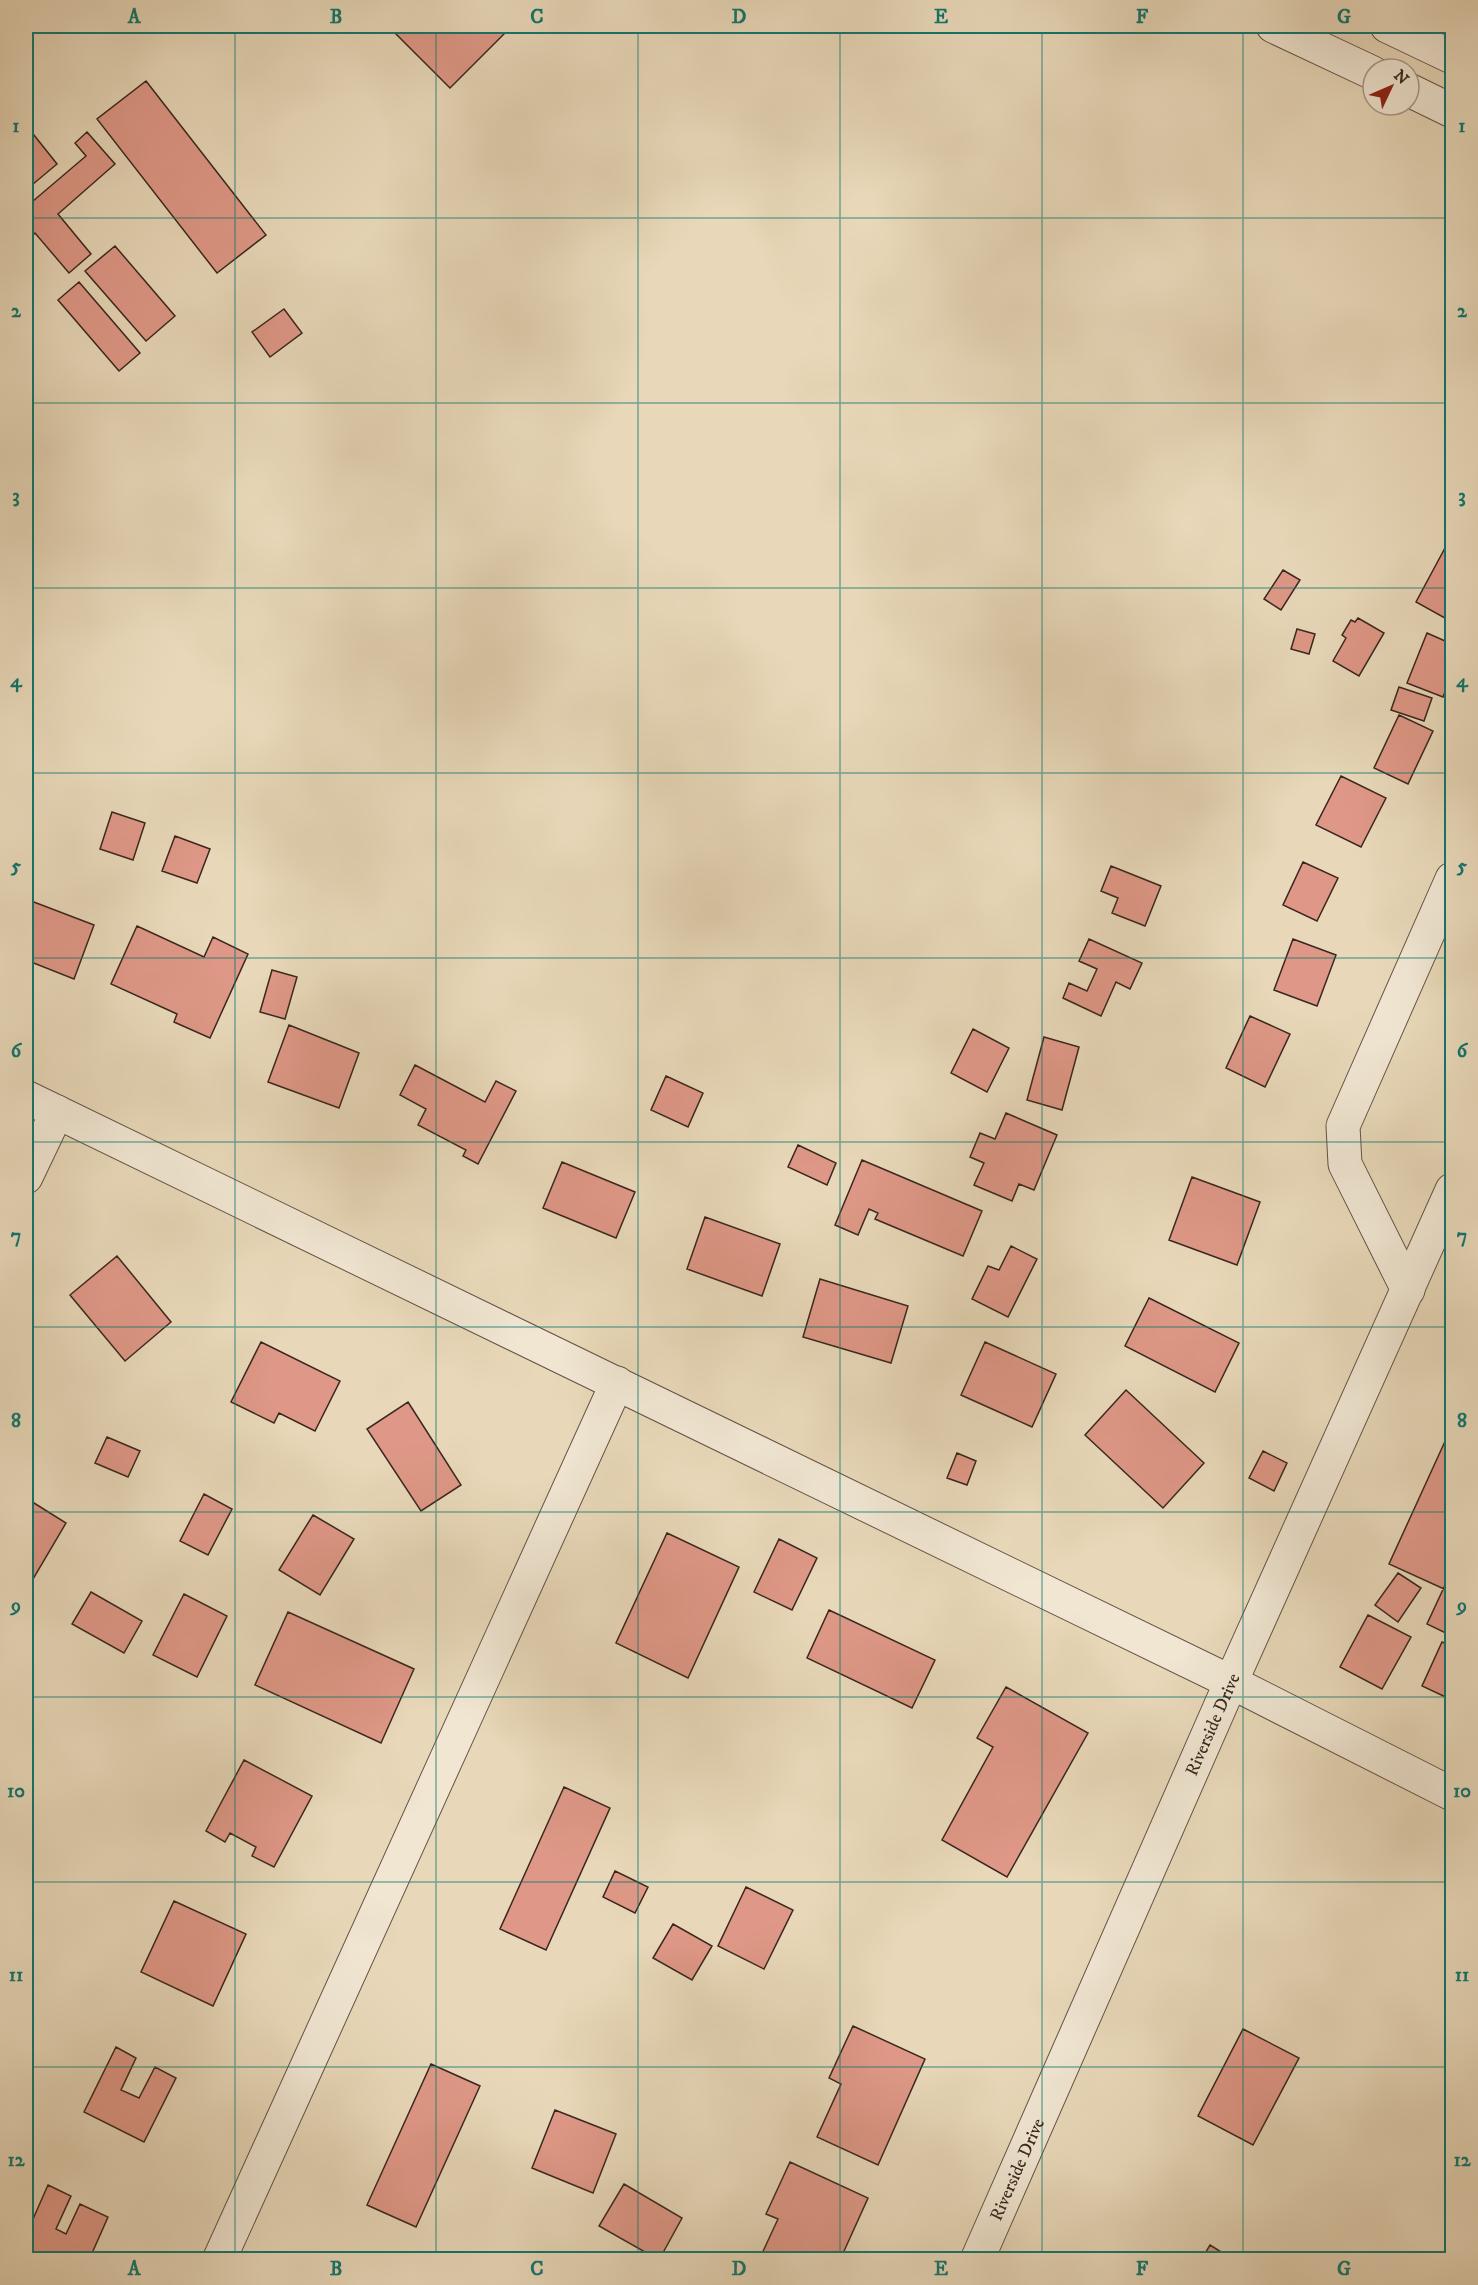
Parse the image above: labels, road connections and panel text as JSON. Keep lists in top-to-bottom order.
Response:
{
  "streets": {
    "street": ["Riverside Drive"]
  },
  "north": "top right",
  "grid": {
    "columns": [
      "A",
      "B",
      "C",
      "D",
      "E",
      "F",
      "G"
    ],
    "rows": [
      "1",
      "2",
      "3",
      "4",
      "5",
      "6",
      "7",
      "8",
      "9",
      "10",
      "11",
      "12"
    ]
  }
}
